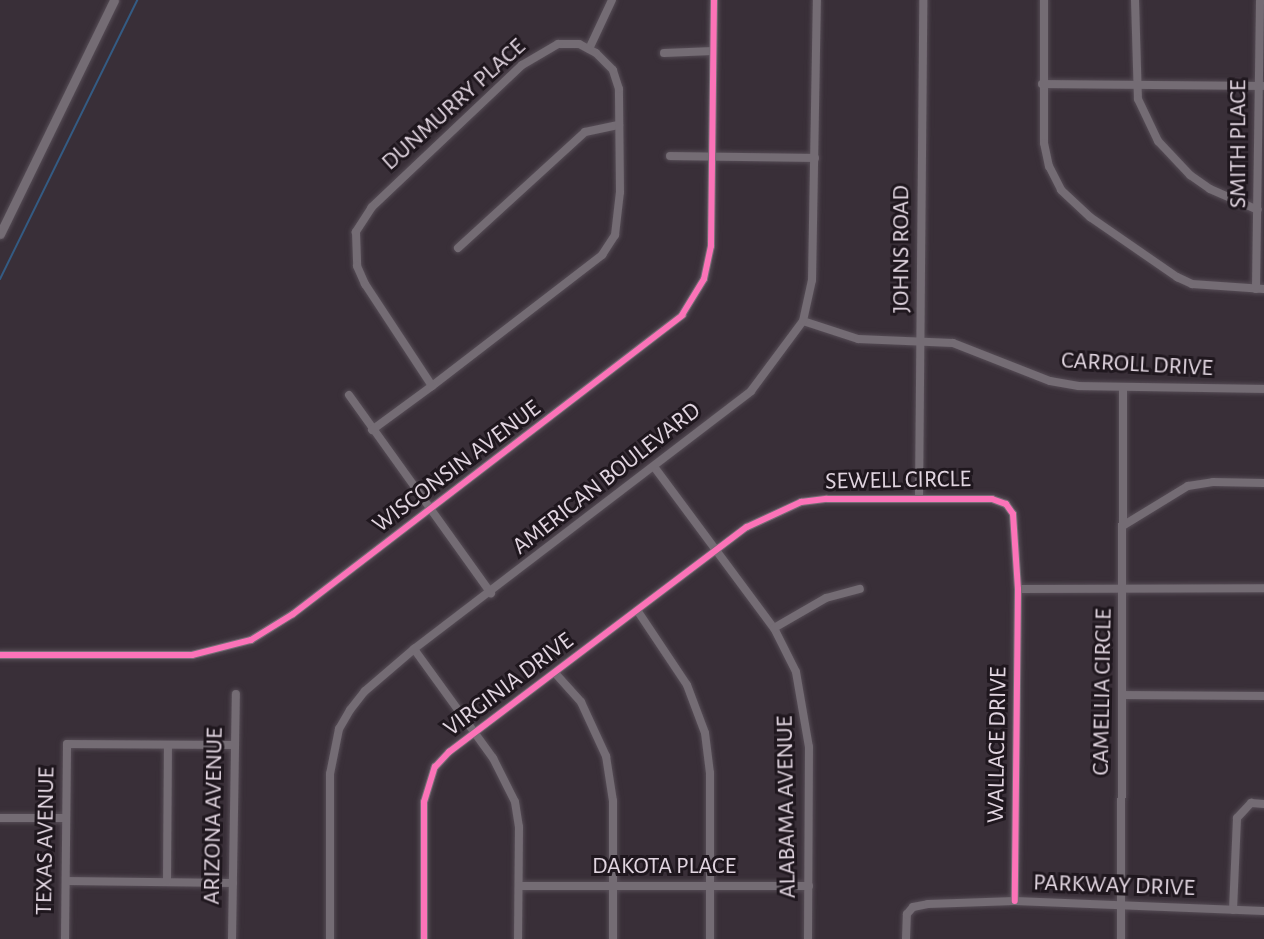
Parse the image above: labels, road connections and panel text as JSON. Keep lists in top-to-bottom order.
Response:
{
  "streets": {
    "street": [
      "DUNMURRY PLACE",
      "SMITH PLACE",
      "JOHNS ROAD",
      "CARROLL DRIVE",
      "WISCONSIN AVENUE",
      "AMERICAN BOULEVARD",
      "SEWELL CIRCLE",
      "VIRGINIA DRIVE",
      "CAMELLIA CIRCLE",
      "WALLACE DRIVE",
      "ALABAMA AVENUE",
      "ARIZONA AVENUE",
      "TEXAS AVENUE",
      "DAKOTA PLACE",
      "PARKWAY DRIVE"
    ]
  },
  "crossings": [
    ["JOHNS ROAD", "CARROLL DRIVE"],
    ["JOHNS ROAD", "SEWELL CIRCLE"],
    ["CARROLL DRIVE", "AMERICAN BOULEVARD"],
    ["AMERICAN BOULEVARD", "ALABAMA AVENUE"],
    ["SEWELL CIRCLE", "VIRGINIA DRIVE"],
    ["SEWELL CIRCLE", "WALLACE DRIVE"],
    ["SEWELL CIRCLE", "ALABAMA AVENUE"],
    ["VIRGINIA DRIVE", "ALABAMA AVENUE"],
    ["CAMELLIA CIRCLE", "PARKWAY DRIVE"],
    ["WALLACE DRIVE", "PARKWAY DRIVE"],
    ["ALABAMA AVENUE", "DAKOTA PLACE"]
  ]
}
